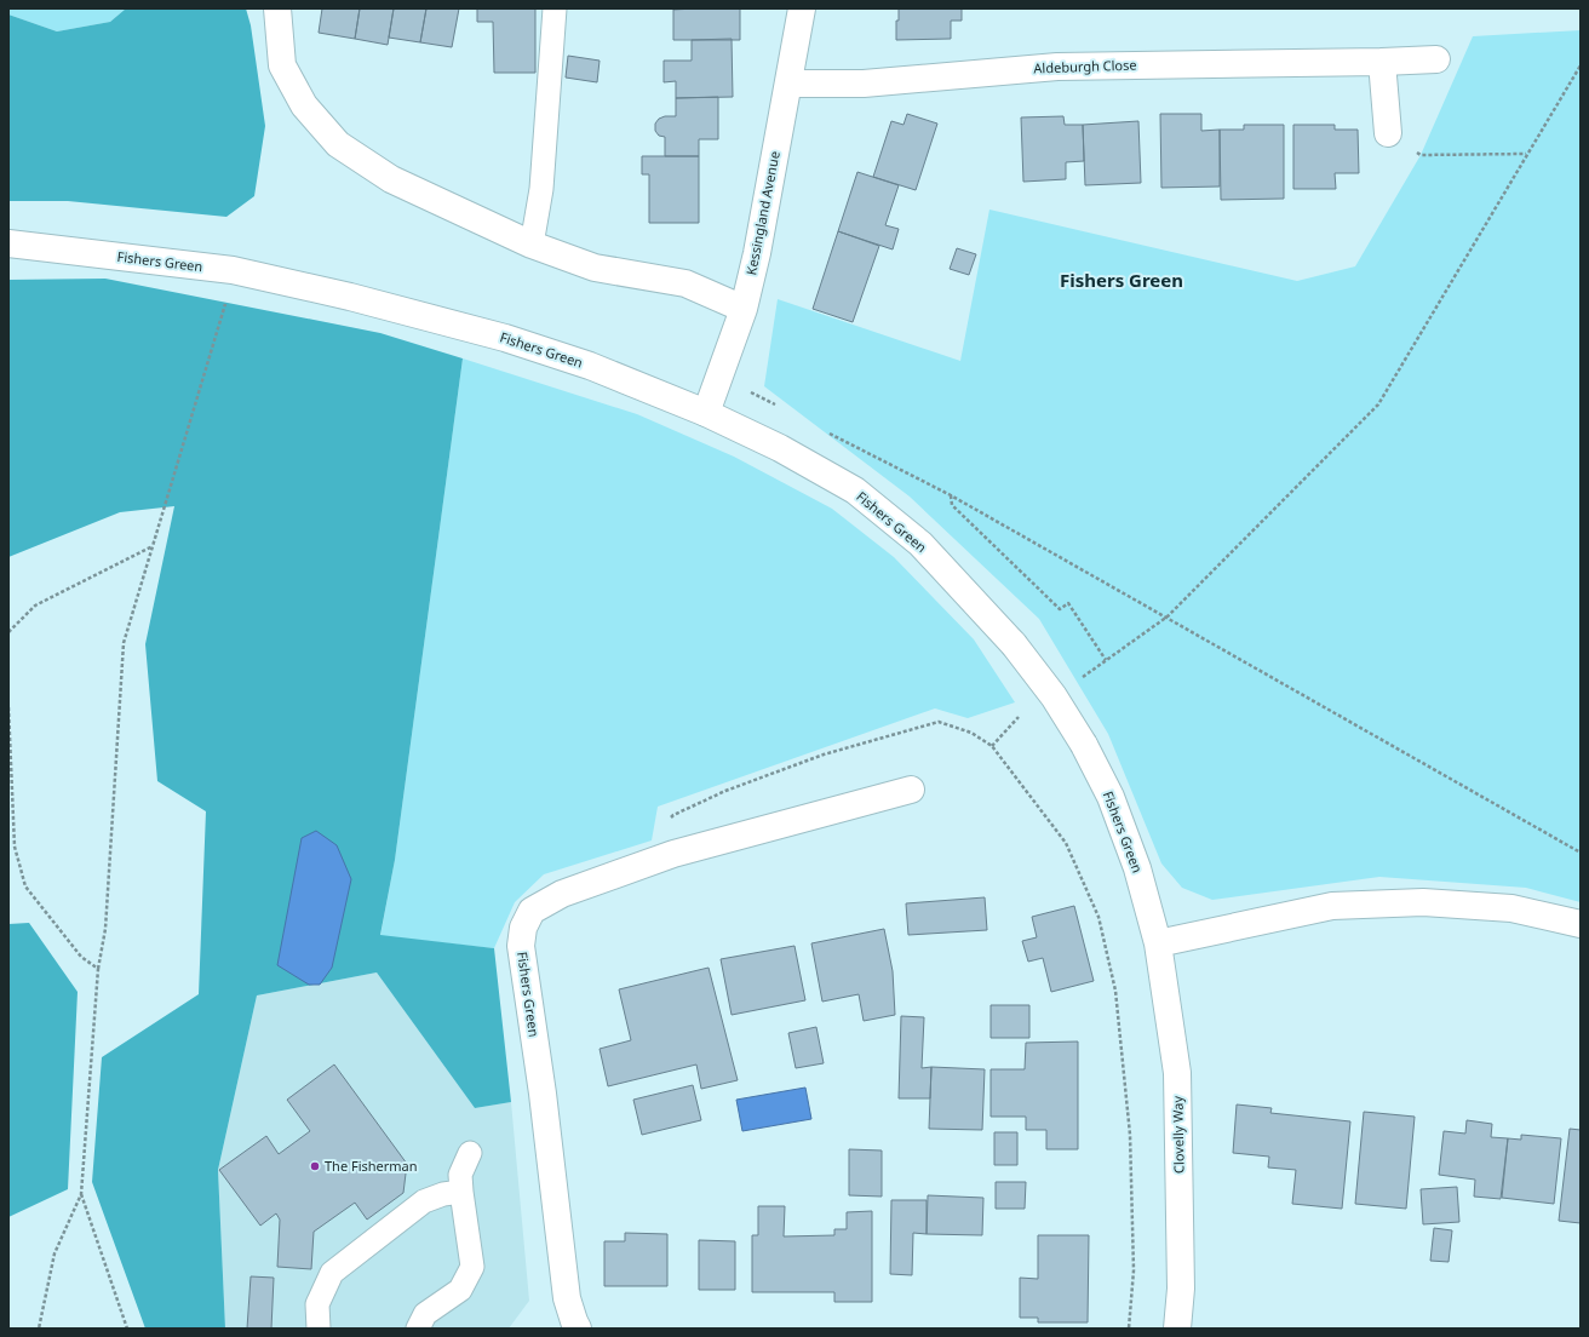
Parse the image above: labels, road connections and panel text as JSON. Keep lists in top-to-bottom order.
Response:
{
  "streets": {
    "street": [
      "Aldeburgh Close",
      "Kessingland Avenue",
      "Fishers Green",
      "Clovelly Way"
    ]
  },
  "crossings": [
    ["Aldeburgh Close", "Kessingland Avenue"],
    ["Kessingland Avenue", "Fishers Green"],
    ["Fishers Green", "Clovelly Way"]
  ],
  "districts": ["Fishers Green"],
  "places": ["The Fisherman"]
}
